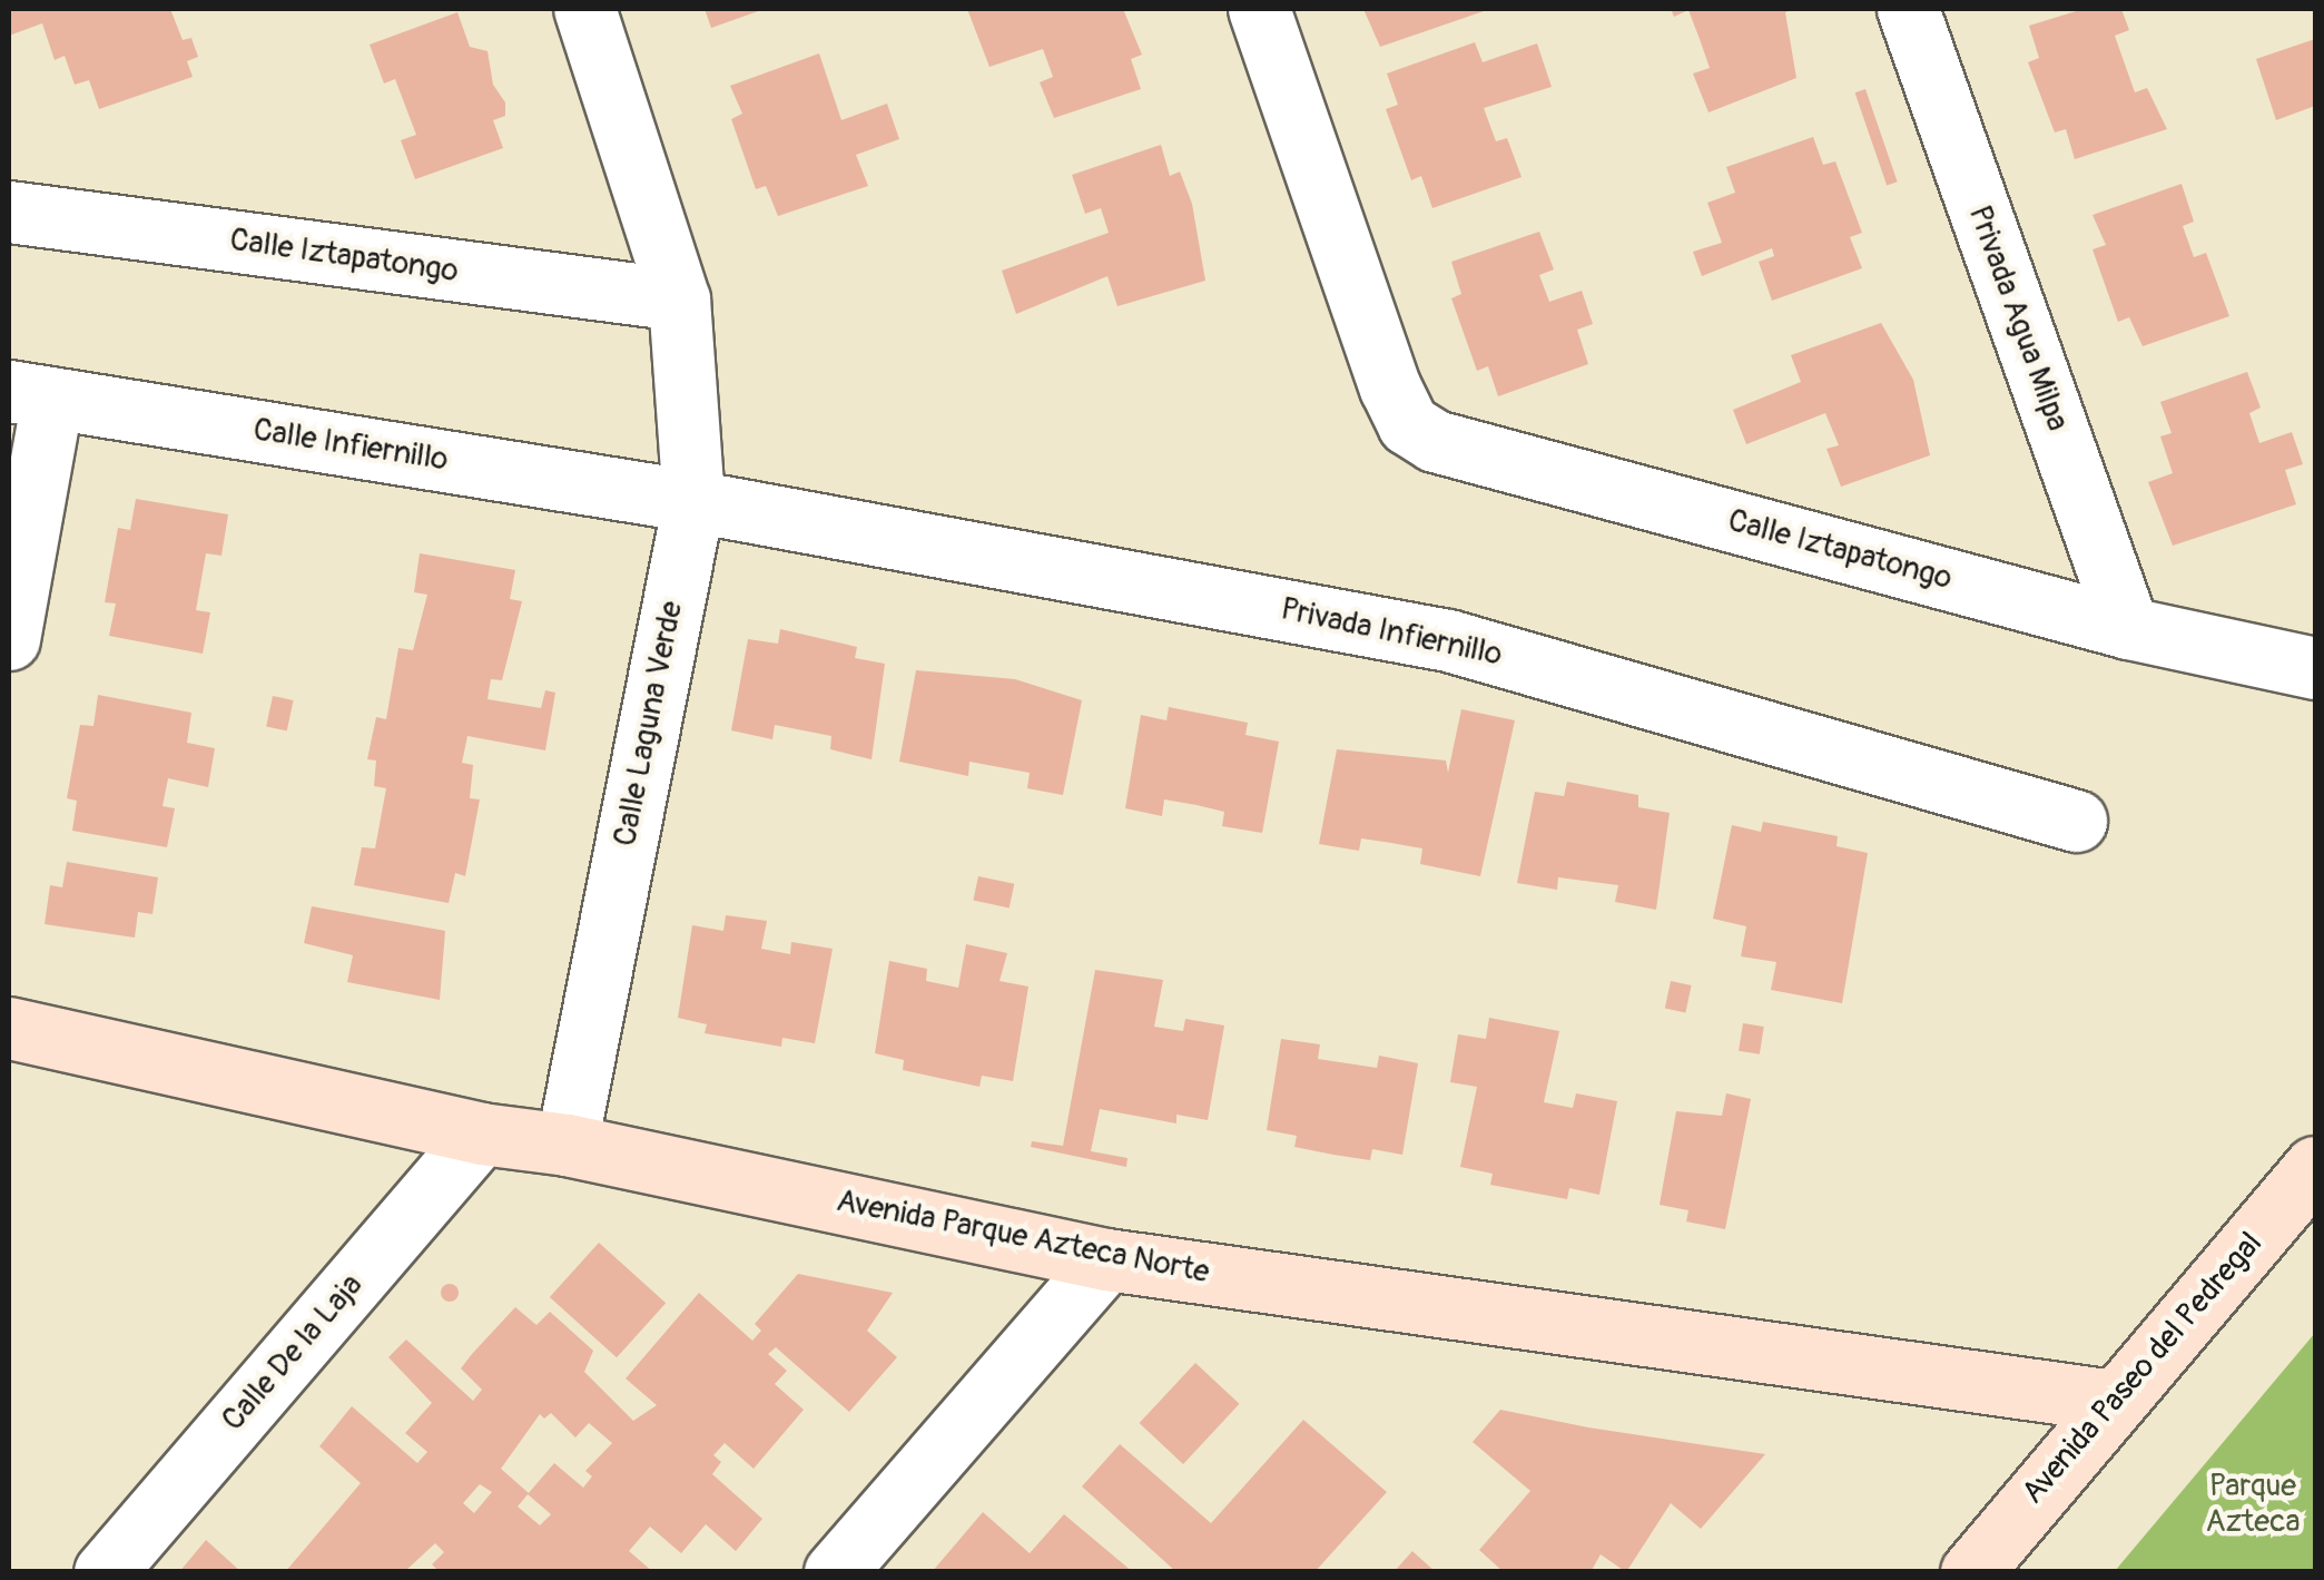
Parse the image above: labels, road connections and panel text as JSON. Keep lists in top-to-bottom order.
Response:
{
  "streets": {
    "street": [
      "Calle Iztapatongo",
      "Privada Agua Milpa",
      "Calle Infiernillo",
      "Privada Infiernillo",
      "Calle Laguna Verde",
      "Avenida Parque Azteca Norte",
      "Calle De la Laja",
      "Avenida Paseo del Pedregal"
    ]
  },
  "crossings": [
    ["Calle Iztapatongo", "Privada Agua Milpa"],
    ["Calle Iztapatongo", "Calle Laguna Verde"],
    ["Calle Infiernillo", "Privada Infiernillo"],
    ["Calle Infiernillo", "Calle Laguna Verde"],
    ["Privada Infiernillo", "Calle Laguna Verde"],
    ["Calle Laguna Verde", "Avenida Parque Azteca Norte"],
    ["Avenida Parque Azteca Norte", "Calle De la Laja"],
    ["Avenida Parque Azteca Norte", "Avenida Paseo del Pedregal"]
  ],
  "parks": ["Parque Azteca"]
}
